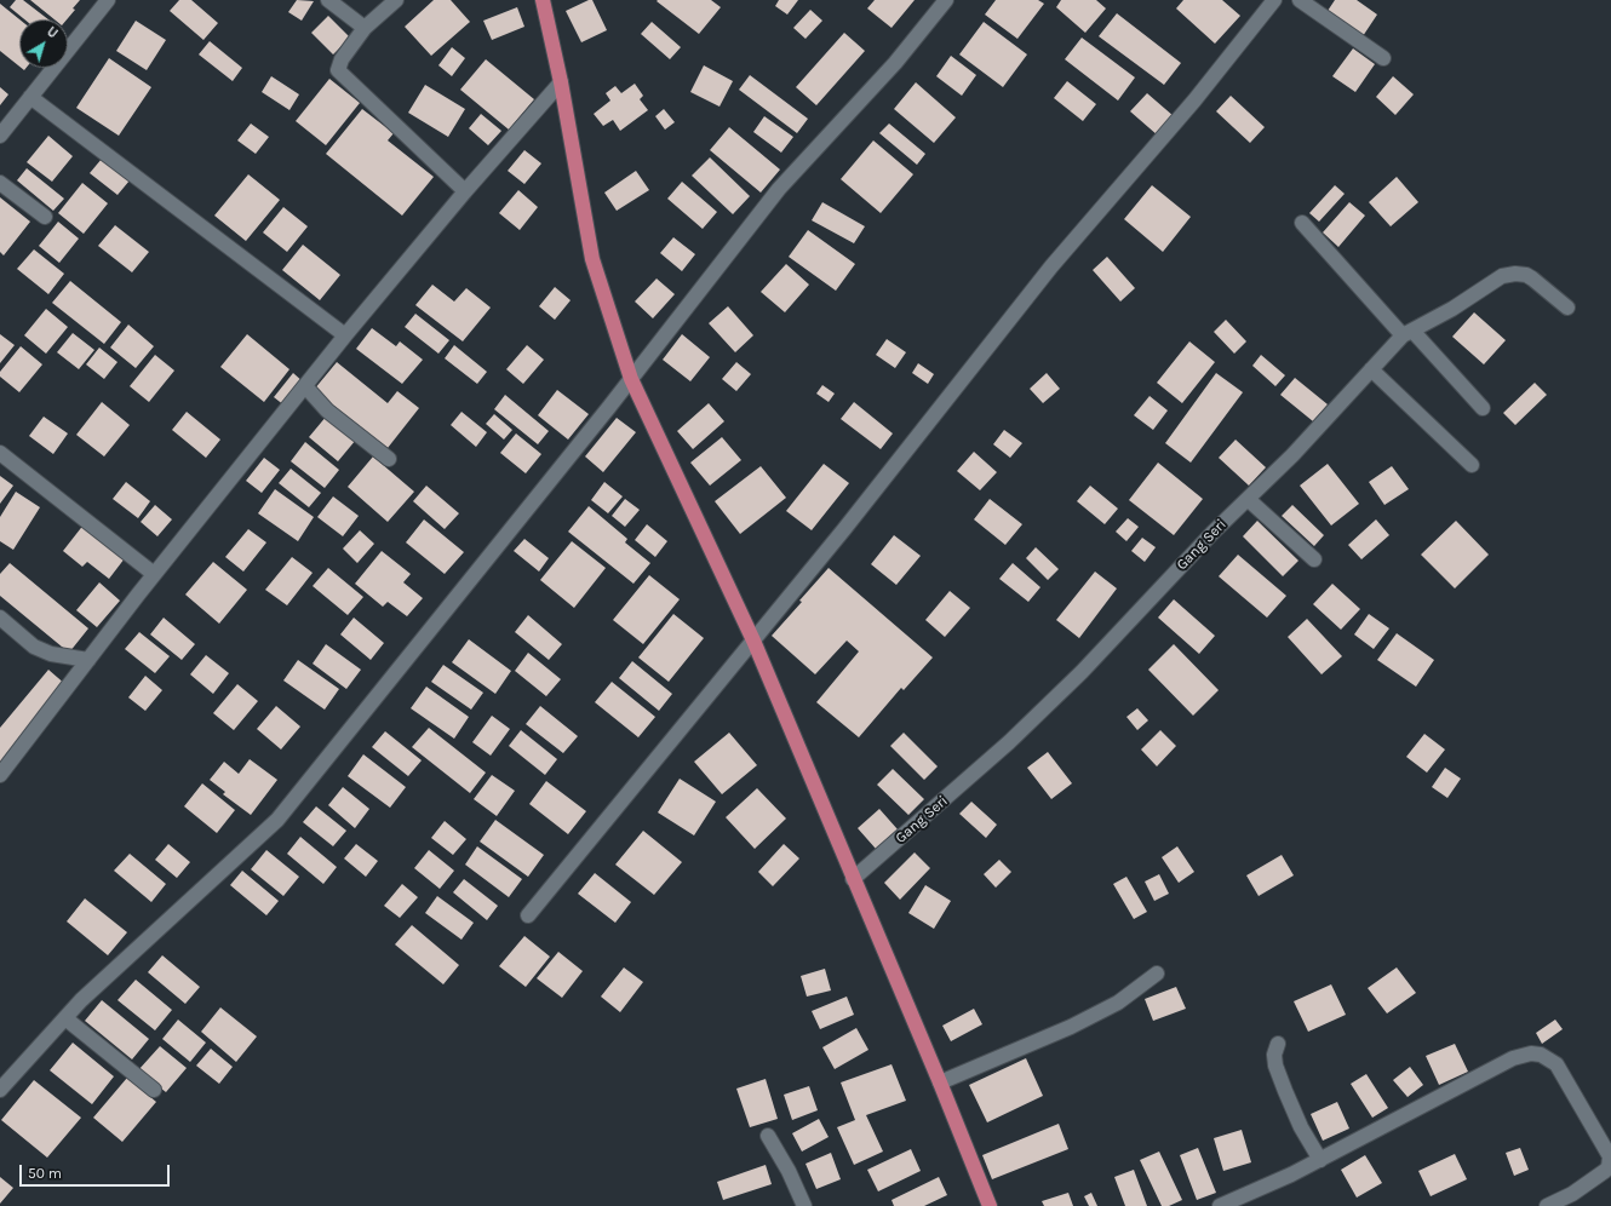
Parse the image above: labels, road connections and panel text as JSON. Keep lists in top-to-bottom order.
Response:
{
  "streets": {
    "street": ["Gang Seri"]
  },
  "scale_bar": "50 m",
  "north": "top right"
}
